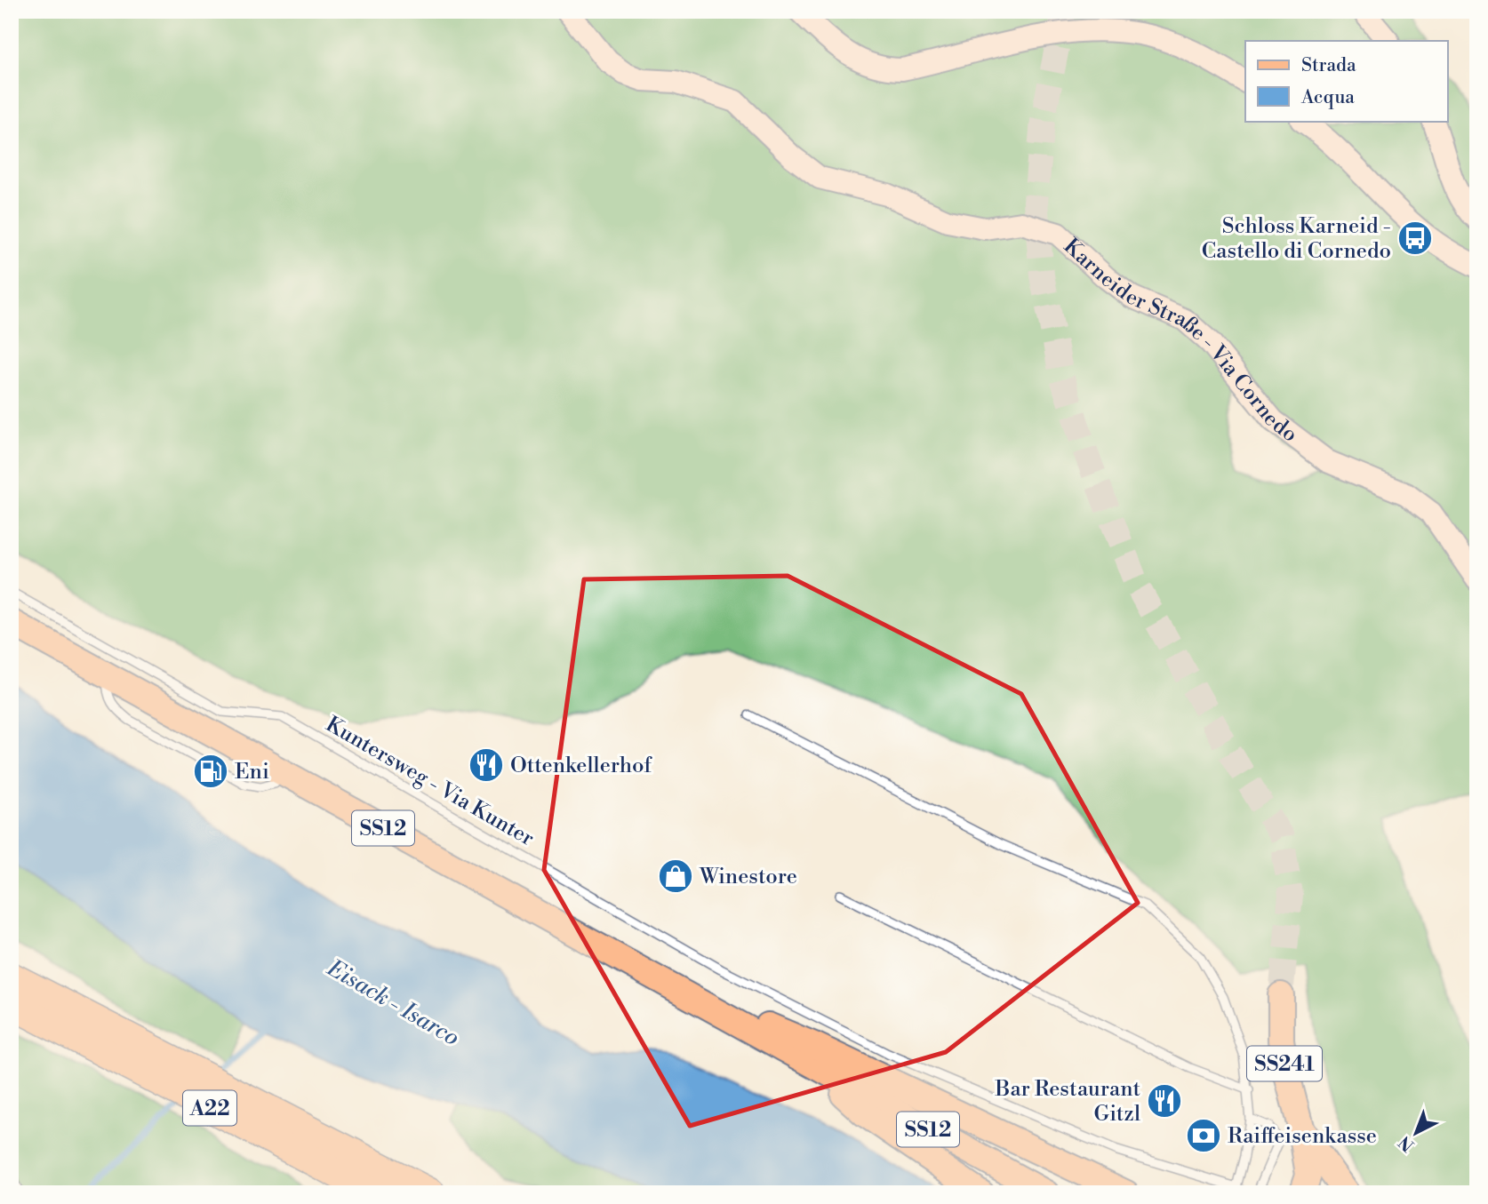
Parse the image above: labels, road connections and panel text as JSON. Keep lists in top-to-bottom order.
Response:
{
  "streets": {
    "highway": ["A22"],
    "main road": ["SS12", "SS241"],
    "street": ["Karneider Straße - Via Cornedo"],
    "lane": ["Kuntersweg - Via Kunter"]
  },
  "water": ["Eisack - Isarco"],
  "places": {
    "bus stop": ["Schloss Karneid - Castello di Cornedo"],
    "restaurant": ["Ottenkellerhof", "Bar Restaurant Gitzl"],
    "fuel station": ["Eni"],
    "shop": ["Winestore"],
    "bank": ["Raiffeisenkasse"]
  },
  "legend": ["Strada", "Acqua"],
  "north": "bottom left"
}
